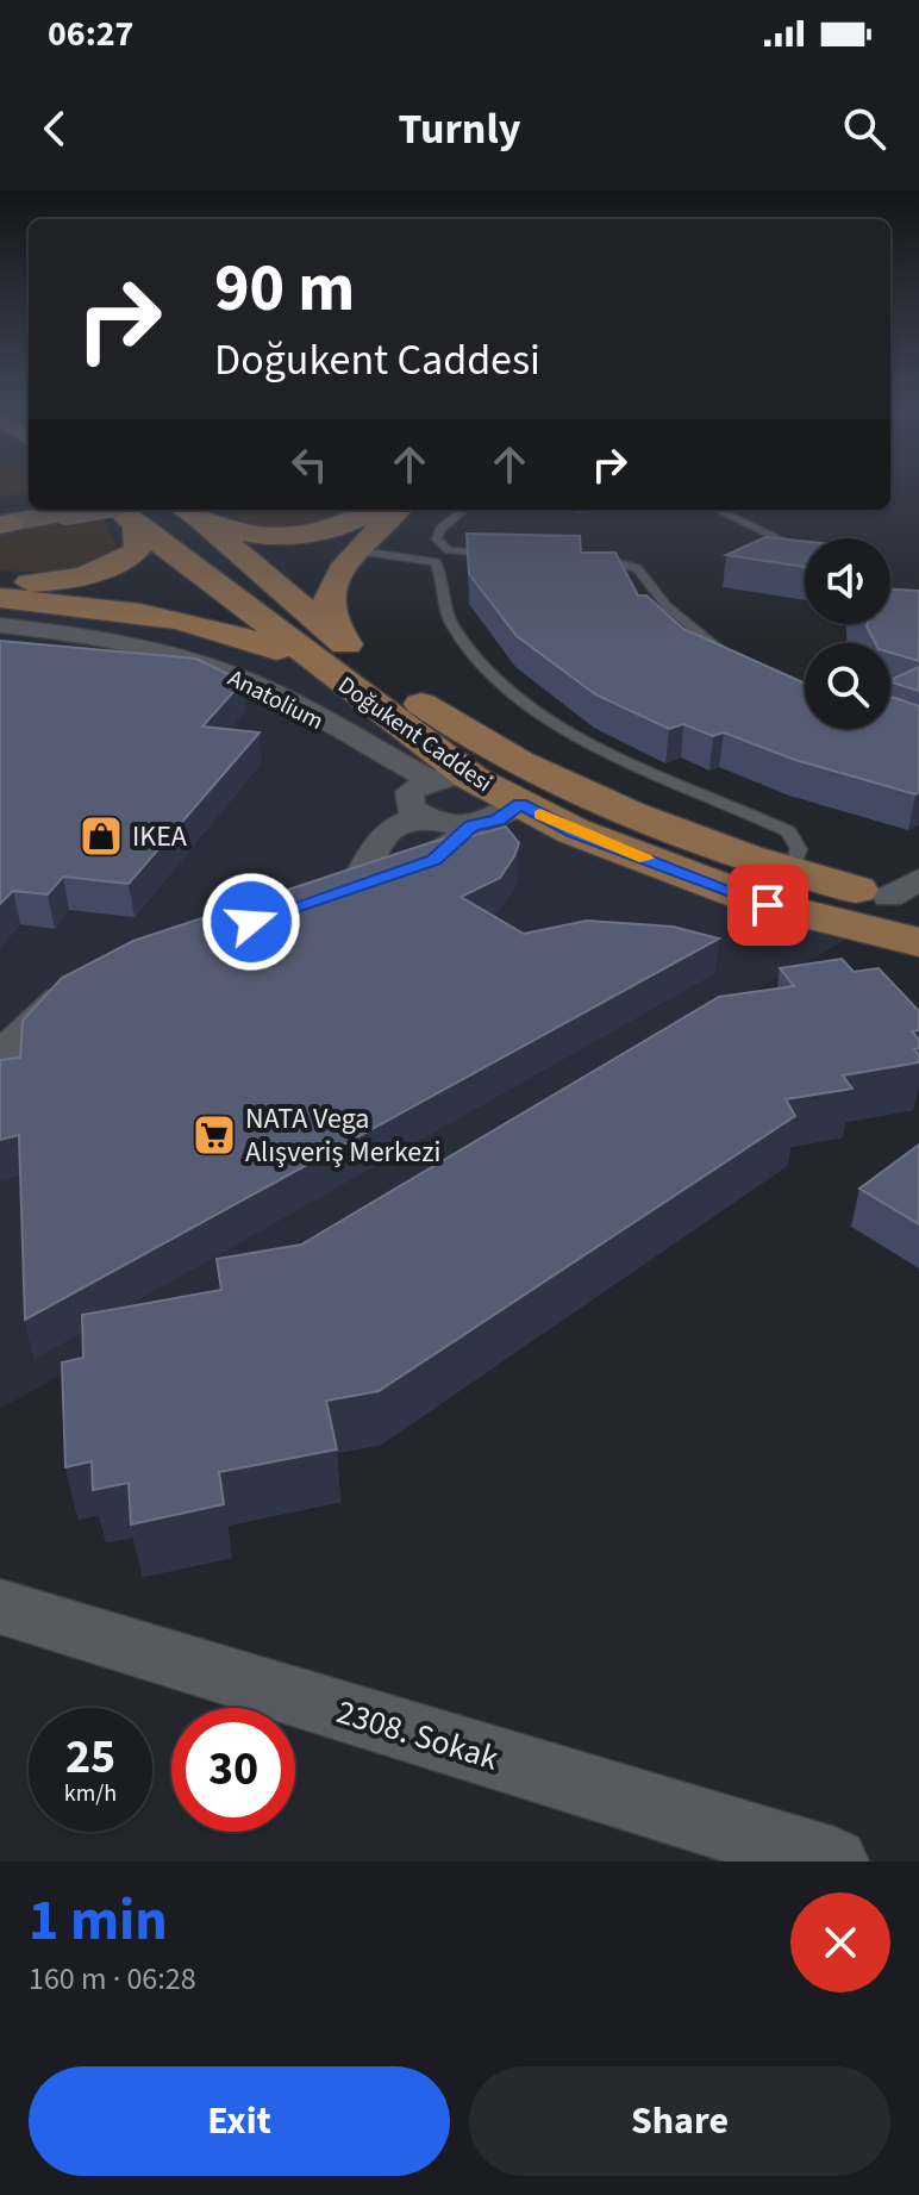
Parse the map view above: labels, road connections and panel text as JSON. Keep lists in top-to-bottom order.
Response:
{
  "streets": {
    "main road": ["Doğukent Caddesi"],
    "street": ["Anatolium", "2308. Sokak"]
  },
  "crossings": [
    ["Anatolium", "Doğukent Caddesi"]
  ],
  "places": {
    "shop": ["IKEA"],
    "supermarket": ["NATA Vega Alışveriş Merkezi"]
  },
  "page": {
    "status": "06:27",
    "header": "Turnly",
    "turn": ["90 m", "Doğukent Caddesi"],
    "speed": "25 km/h",
    "limit": "30",
    "heading": ["1 min", "160 m · 06:28"],
    "buttons": ["Exit", "Share"]
  }
}
